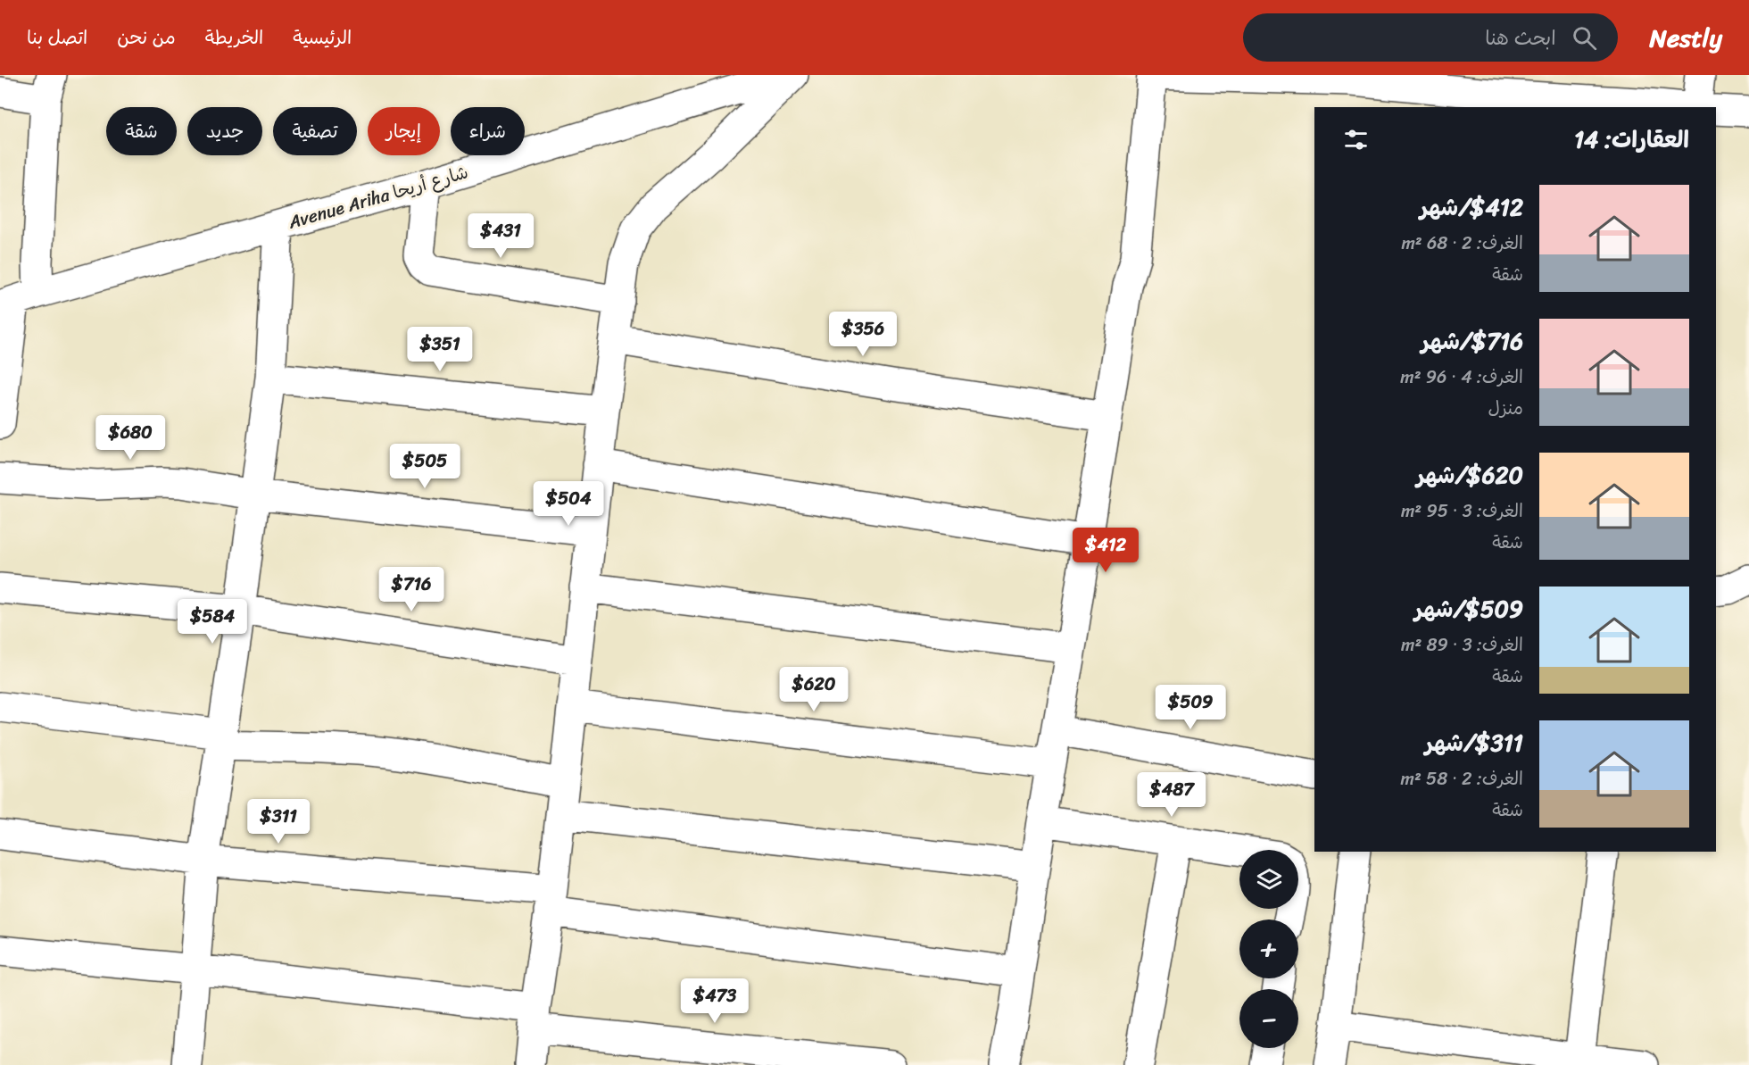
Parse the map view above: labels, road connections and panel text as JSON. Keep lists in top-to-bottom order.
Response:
{
  "streets": {
    "street": ["Avenue Ariha شارع أريحا"]
  },
  "page": {
    "header": "Nestly",
    "search": "ابحث هنا",
    "nav": [
      "الرئيسية",
      "الخريطة",
      "من نحن",
      "اتصل بنا"
    ],
    "chip": [
      "شراء",
      "إيجار",
      "تصفية",
      "جديد",
      "شقة"
    ],
    "heading": "العقارات: 14",
    "list": [
      {
        "name": "$412/شهر",
        "note": "الغرف: 2 · 68 m² · شقة"
      },
      {
        "name": "$716/شهر",
        "note": "الغرف: 4 · 96 m² · منزل"
      },
      {
        "name": "$620/شهر",
        "note": "الغرف: 3 · 95 m² · شقة"
      },
      {
        "name": "$509/شهر",
        "note": "الغرف: 3 · 89 m² · شقة"
      },
      {
        "name": "$311/شهر",
        "note": "الغرف: 2 · 58 m² · شقة"
      }
    ],
    "price": [
      "$431",
      "$356",
      "$351",
      "$680",
      "$505",
      "$504",
      "$412",
      "$716",
      "$584",
      "$620",
      "$509",
      "$487",
      "$311",
      "$473"
    ],
    "map_buttons": ["+", "−"]
  }
}
